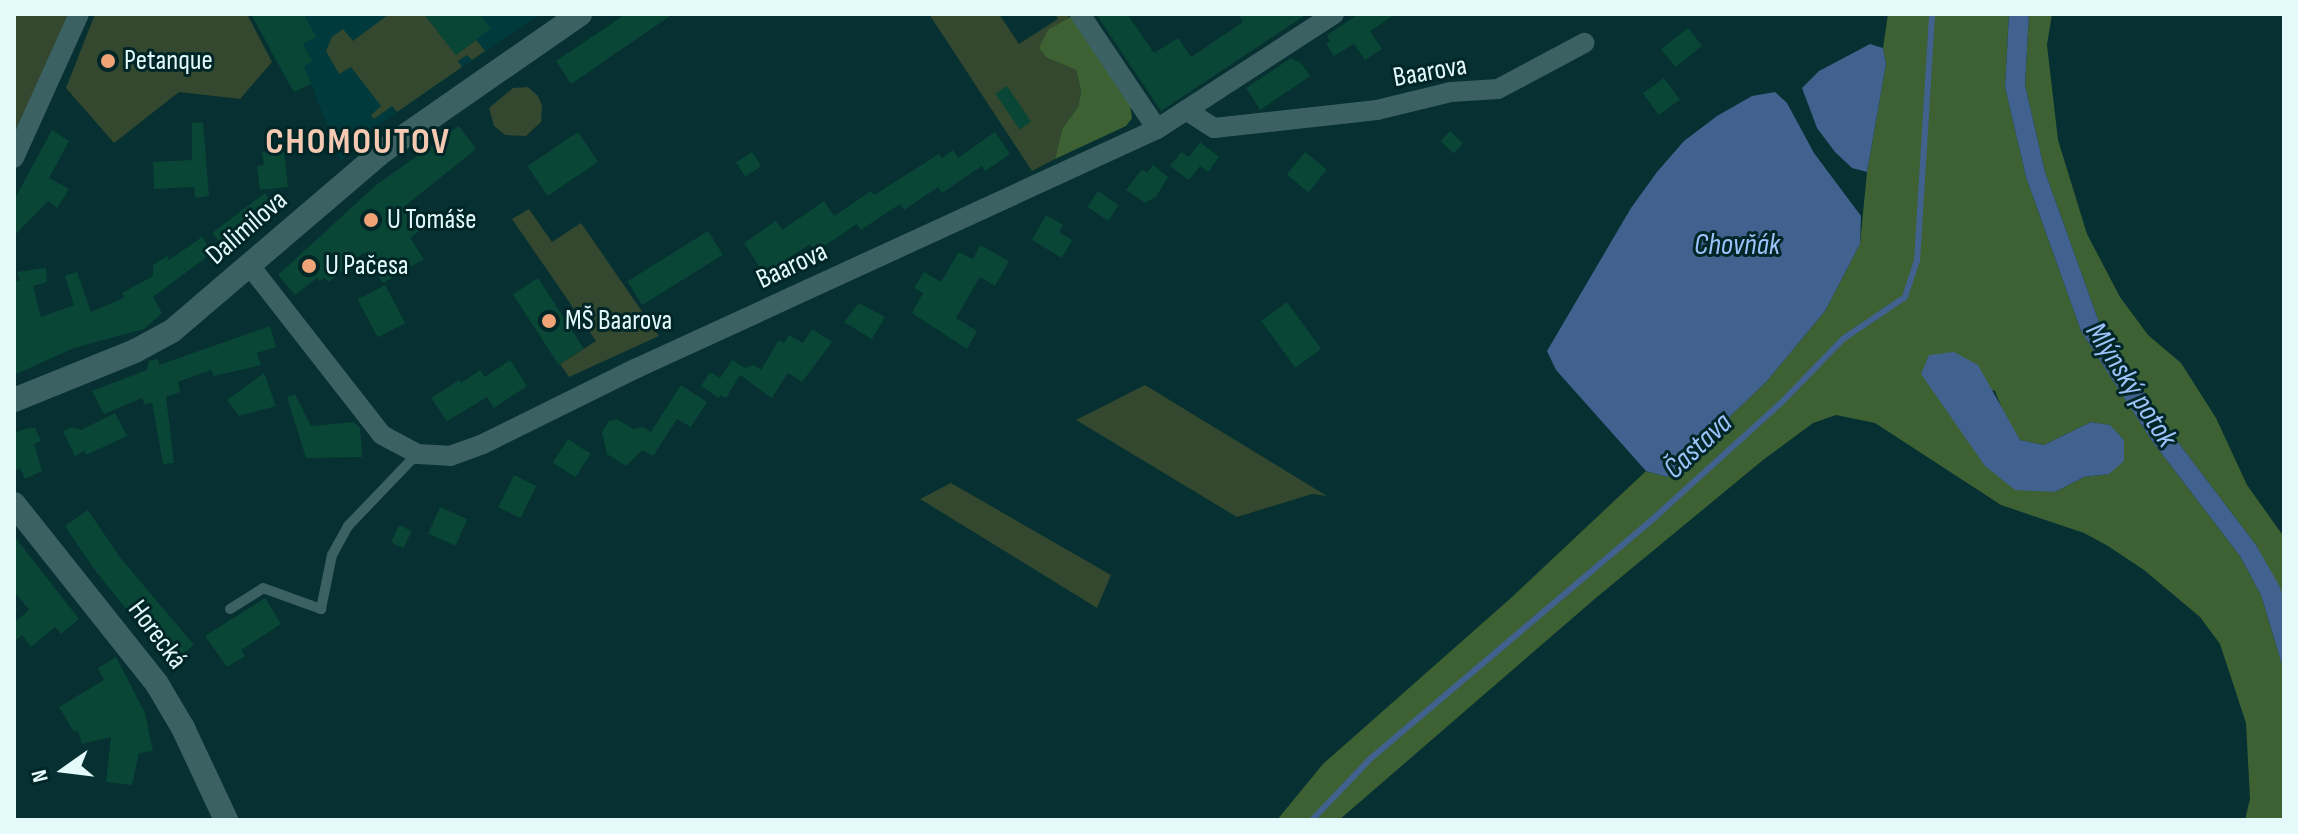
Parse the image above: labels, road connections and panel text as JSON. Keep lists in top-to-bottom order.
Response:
{
  "streets": {
    "main road": ["Dalimilova", "Horecká"],
    "street": ["Baarova"]
  },
  "crossings": [
    ["Baarova", "Dalimilova"]
  ],
  "districts": ["CHOMOUTOV"],
  "water": ["Chovňák", "Mlýnský potok", "Častava"],
  "places": [
    "Petanque",
    "U Tomáše",
    "U Pačesa",
    "MŠ Baarova"
  ],
  "north": "left"
}
